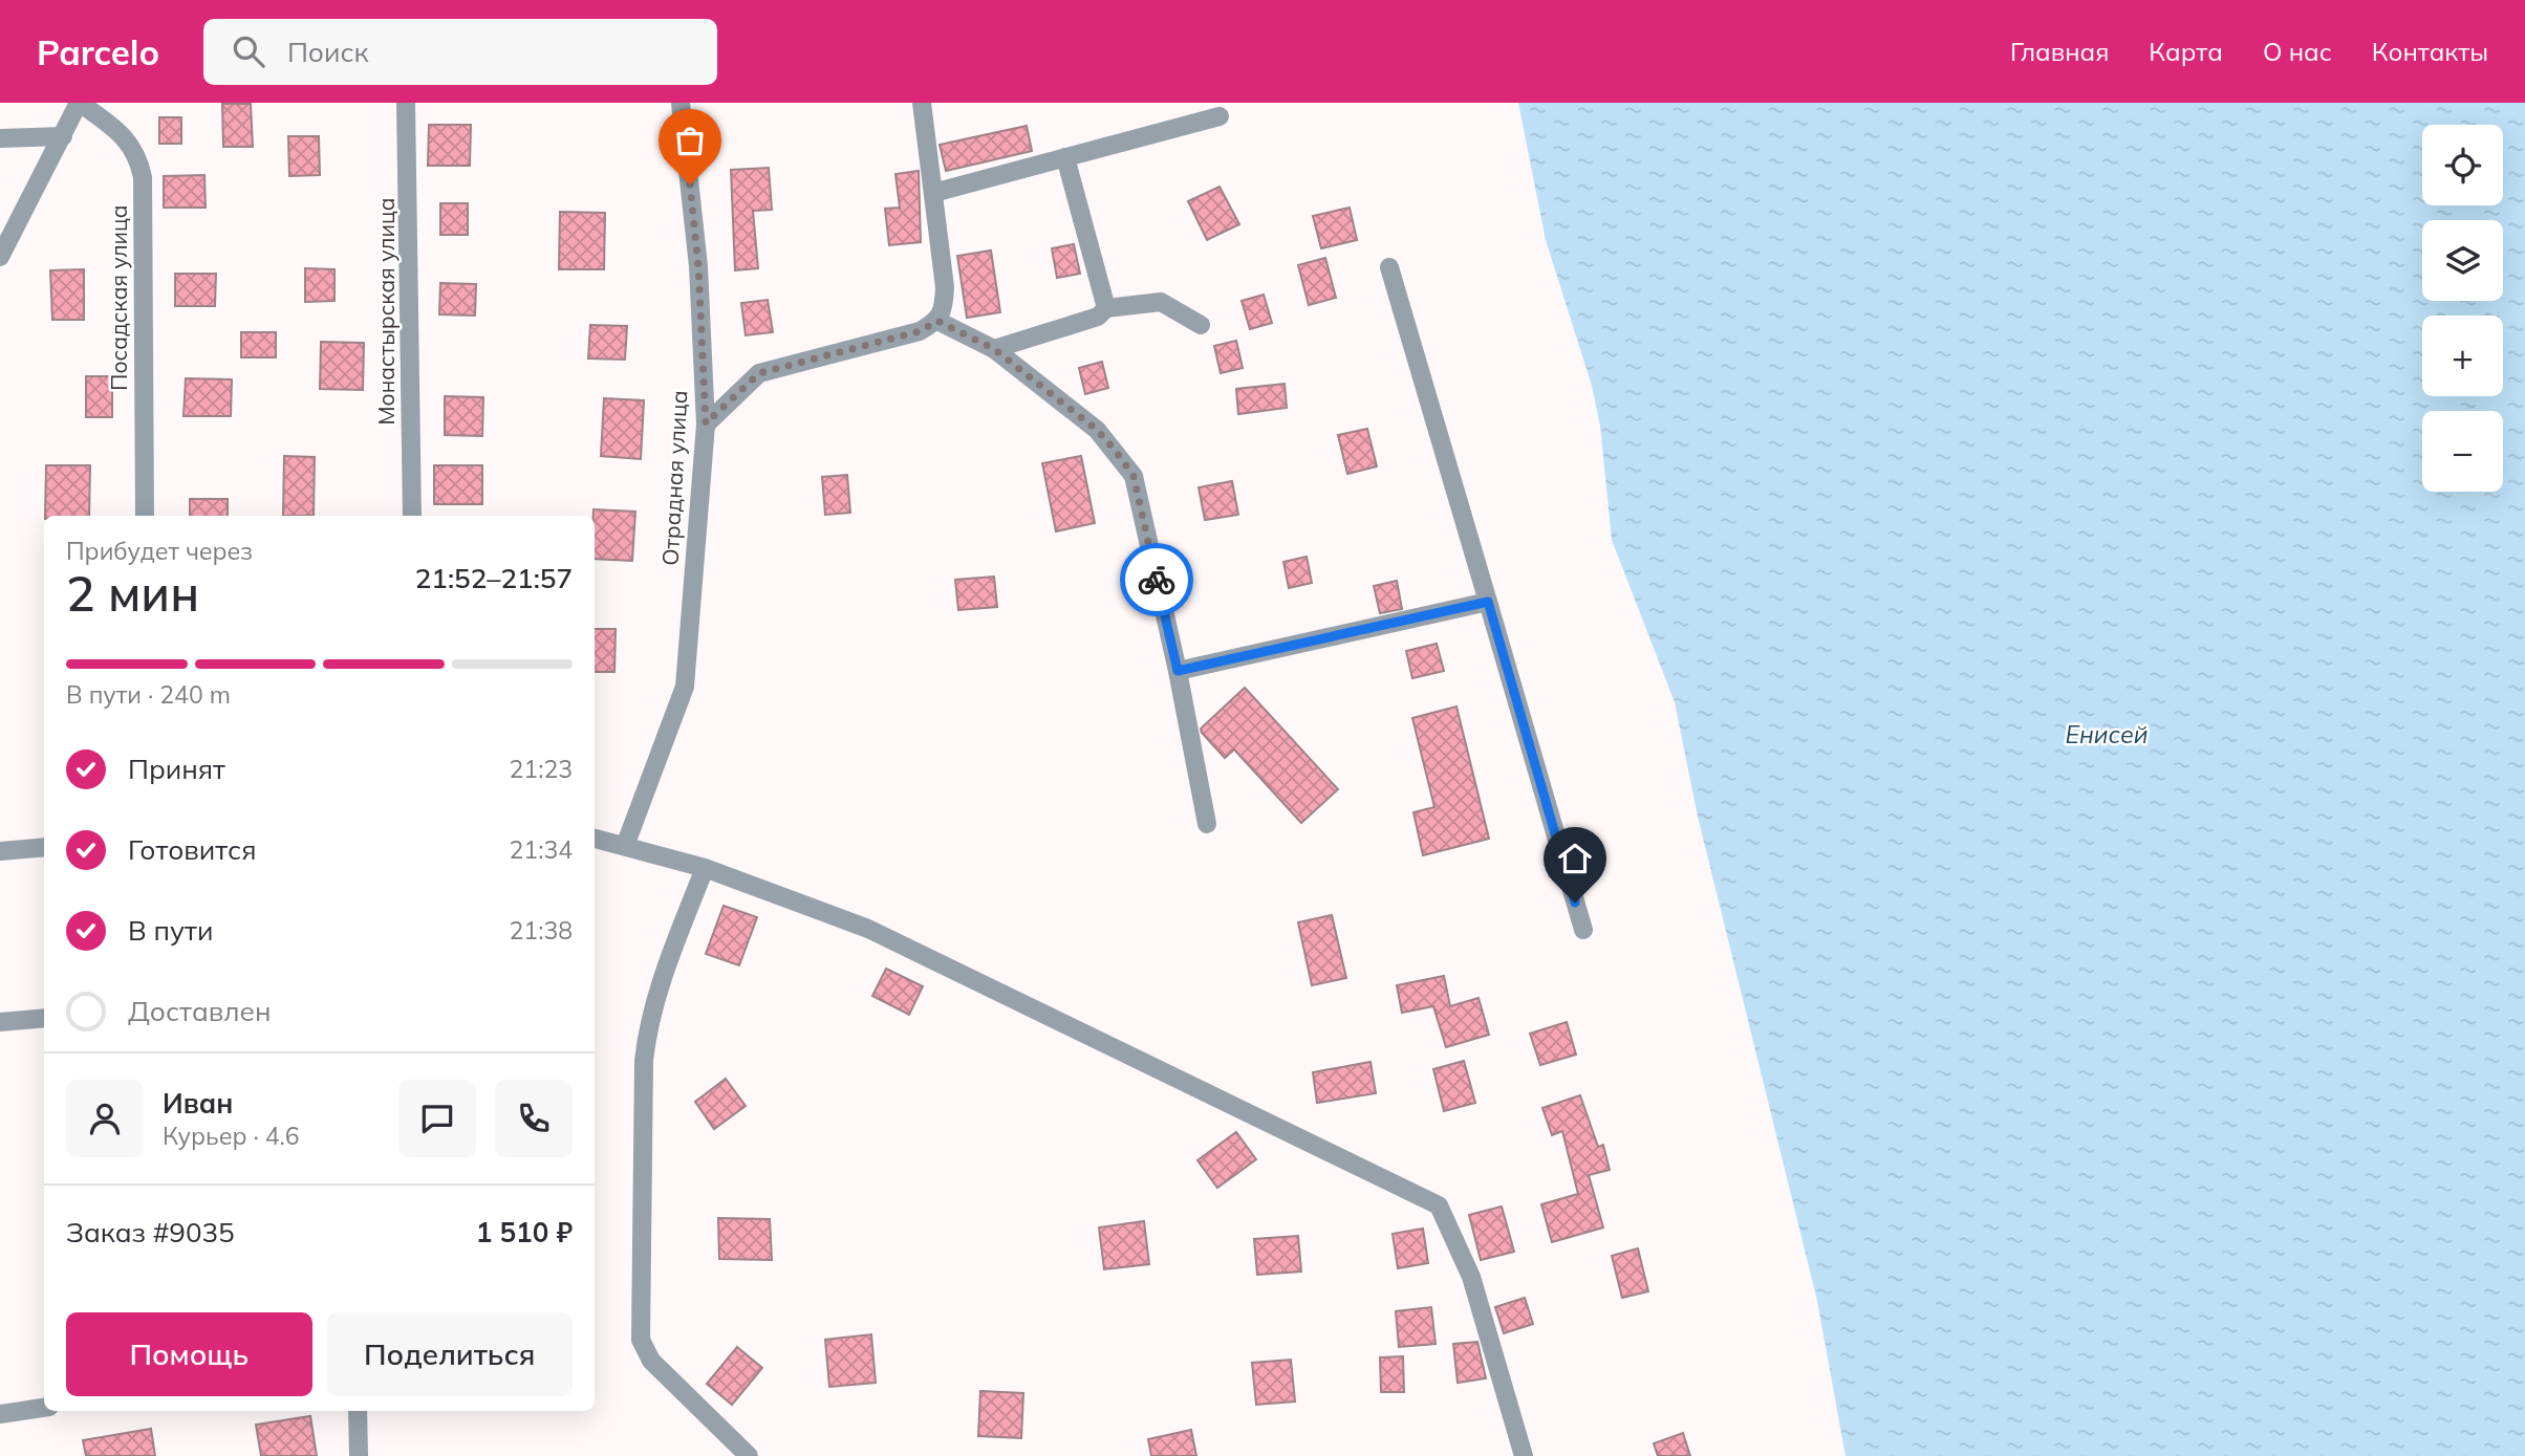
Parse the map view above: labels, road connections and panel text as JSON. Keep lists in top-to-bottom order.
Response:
{
  "streets": {
    "street": ["Посадская улица", "Монастырская улица", "Отрадная улица"]
  },
  "water": ["Енисей"],
  "page": {
    "header": "Parcelo",
    "search": "Поиск",
    "nav": [
      "Главная",
      "Карта",
      "О нас",
      "Контакты"
    ],
    "map_buttons": ["+", "−"],
    "heading": ["2 мин", "Прибудет через", "21:52–21:57"],
    "panel": [
      "Иван",
      "Курьер · 4.6",
      "Заказ #9035",
      "1 510 ₽"
    ],
    "bar": "В пути · 240 m",
    "list": [
      ["Принят", "21:23"],
      ["Готовится", "21:34"],
      ["В пути", "21:38"],
      "Доставлен"
    ],
    "buttons": ["Помощь", "Поделиться"]
  }
}
